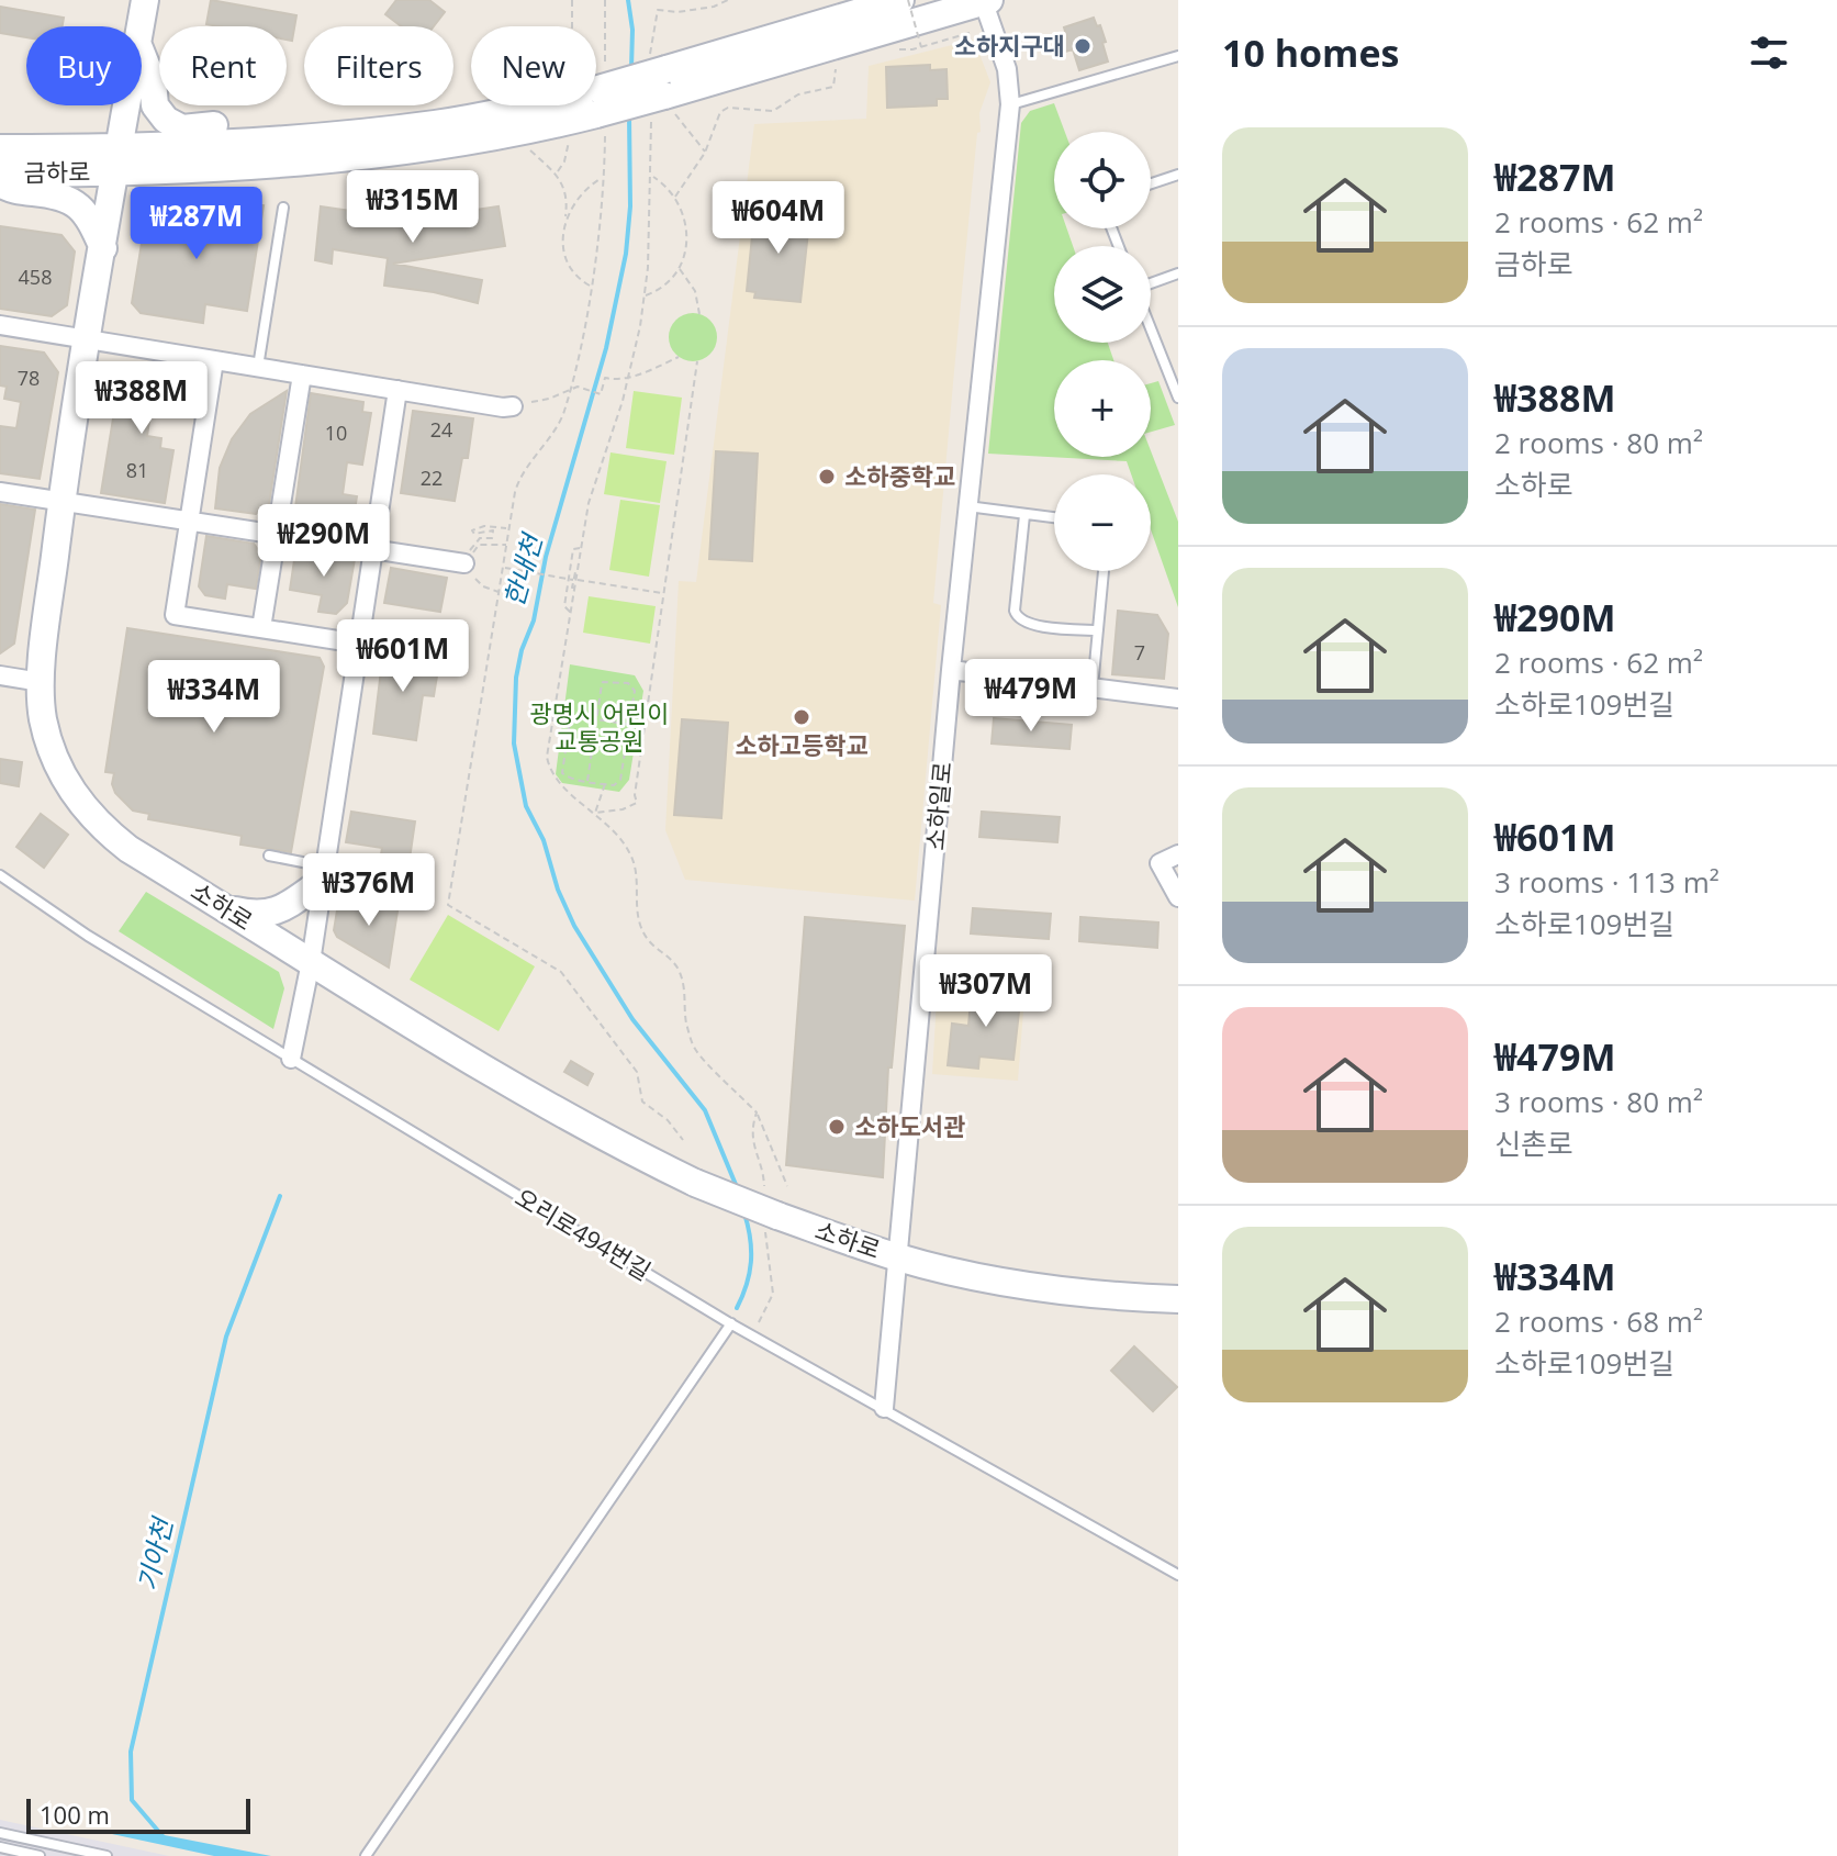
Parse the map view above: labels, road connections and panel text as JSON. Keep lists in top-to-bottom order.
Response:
{
  "streets": {
    "street": ["금하로", "소하일로", "소하로"],
    "lane": ["오리로494번길"]
  },
  "crossings": [
    ["금하로", "소하일로"],
    ["금하로", "소하로"],
    ["소하일로", "소하로"],
    ["소하일로", "오리로494번길"]
  ],
  "water": ["한내천", "기아천"],
  "parks": ["광명시 어린이 교통공원"],
  "places": [
    "소하지구대",
    "소하중학교",
    "소하고등학교",
    "소하도서관"
  ],
  "house_numbers": [
    "458",
    "78",
    "24",
    "10",
    "81",
    "22",
    "7"
  ],
  "scale_bar": "100 m",
  "page": {
    "heading": "10 homes",
    "chip": [
      "Buy",
      "Rent",
      "Filters",
      "New"
    ],
    "list": [
      {
        "name": "₩287M",
        "note": "2 rooms · 62 m² · 금하로"
      },
      {
        "name": "₩388M",
        "note": "2 rooms · 80 m² · 소하로"
      },
      {
        "name": "₩290M",
        "note": "2 rooms · 62 m² · 소하로109번길"
      },
      {
        "name": "₩601M",
        "note": "3 rooms · 113 m² · 소하로109번길"
      },
      {
        "name": "₩479M",
        "note": "3 rooms · 80 m² · 신촌로"
      },
      {
        "name": "₩334M",
        "note": "2 rooms · 68 m² · 소하로109번길"
      }
    ],
    "map_buttons": ["+", "−"],
    "price": [
      "₩315M",
      "₩604M",
      "₩287M",
      "₩388M",
      "₩290M",
      "₩601M",
      "₩479M",
      "₩334M",
      "₩376M",
      "₩307M"
    ],
    "scale": "100 m"
  }
}
